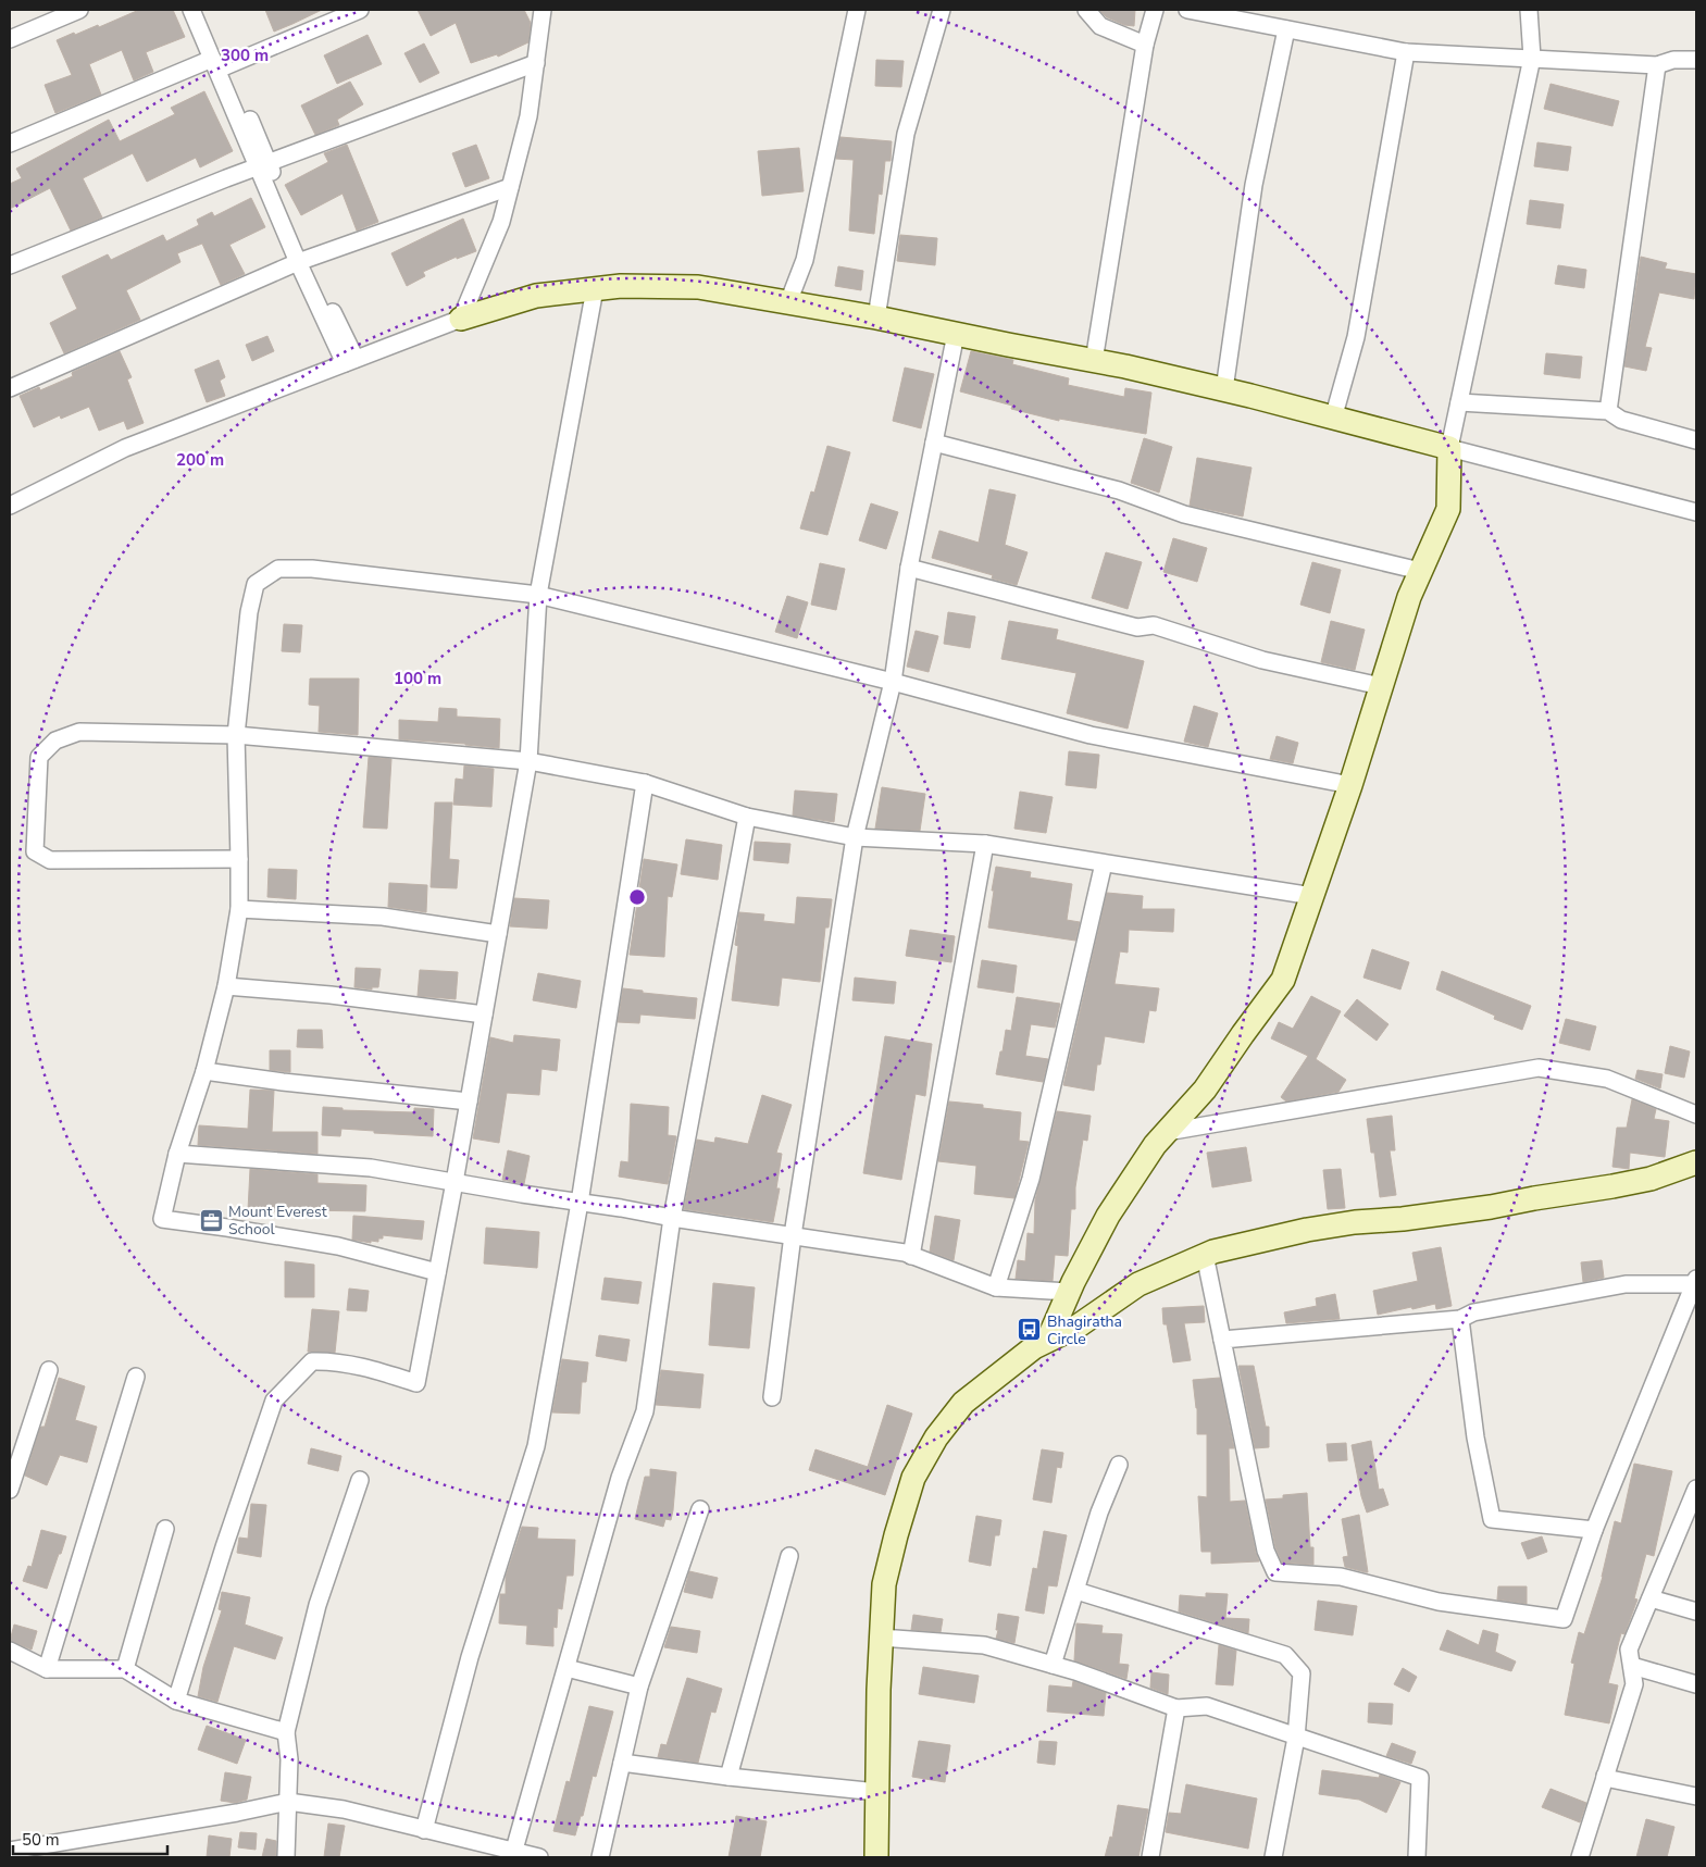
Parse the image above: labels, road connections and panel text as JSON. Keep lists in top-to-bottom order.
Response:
{
  "places": {
    "office": ["Mount Everest School"],
    "bus stop": ["Bhagiratha Circle"]
  },
  "scale_bar": "50 m",
  "rings": ["300 m", "200 m", "100 m"]
}
